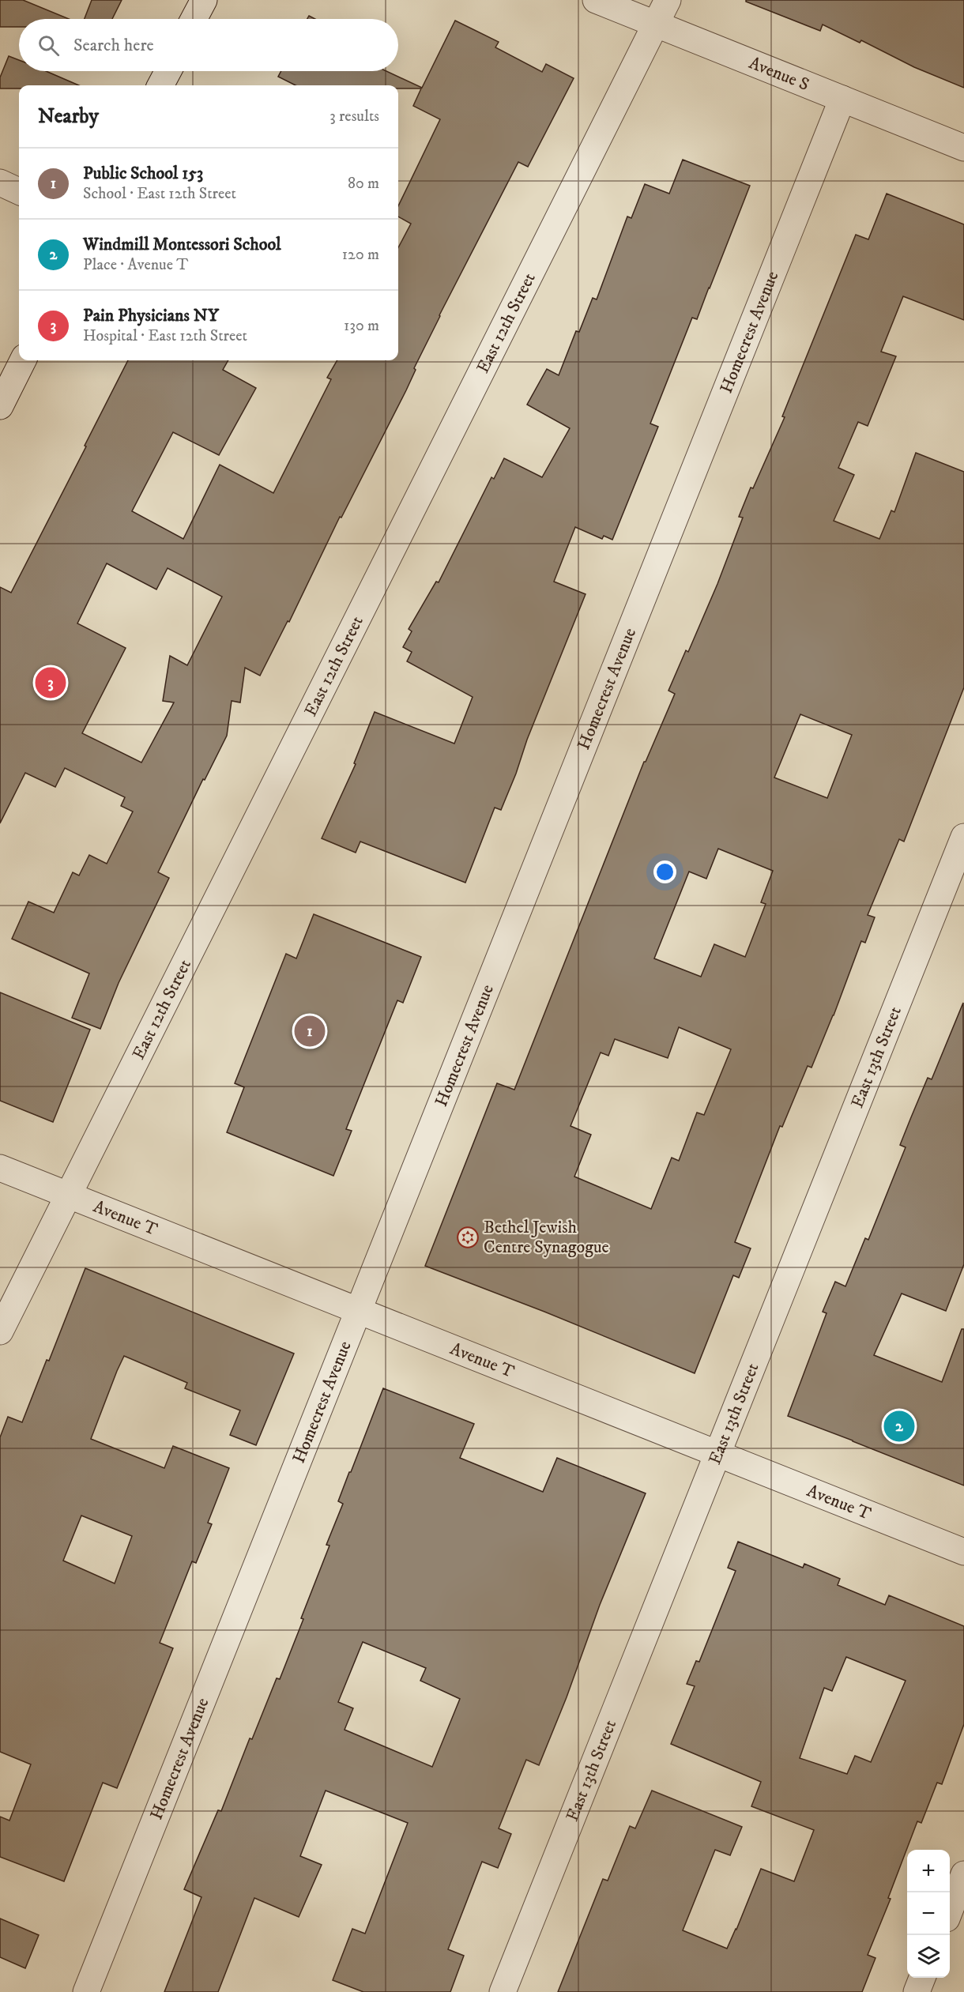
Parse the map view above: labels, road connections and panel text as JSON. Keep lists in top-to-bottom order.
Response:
{
  "streets": {
    "street": [
      "Avenue S",
      "East 12th Street",
      "Homecrest Avenue",
      "East 13th Street",
      "Avenue T"
    ]
  },
  "crossings": [
    ["Avenue S", "East 12th Street"],
    ["Avenue S", "Homecrest Avenue"],
    ["East 12th Street", "Avenue T"],
    ["Homecrest Avenue", "Avenue T"],
    ["East 13th Street", "Avenue T"]
  ],
  "places": {
    "synagogue": ["Bethel Jewish Centre Synagogue"]
  },
  "page": {
    "search": "Search here",
    "heading": ["Nearby", "3 results"],
    "list": [
      {
        "mark": "1",
        "name": "Public School 153",
        "note": "School · East 12th Street",
        "value": "80 m"
      },
      {
        "mark": "2",
        "name": "Windmill Montessori School",
        "note": "Place · Avenue T",
        "value": "120 m"
      },
      {
        "mark": "3",
        "name": "Pain Physicians NY",
        "note": "Hospital · East 12th Street",
        "value": "130 m"
      }
    ],
    "pins": ["3", "1", "2"],
    "map_buttons": ["+", "−"]
  }
}
